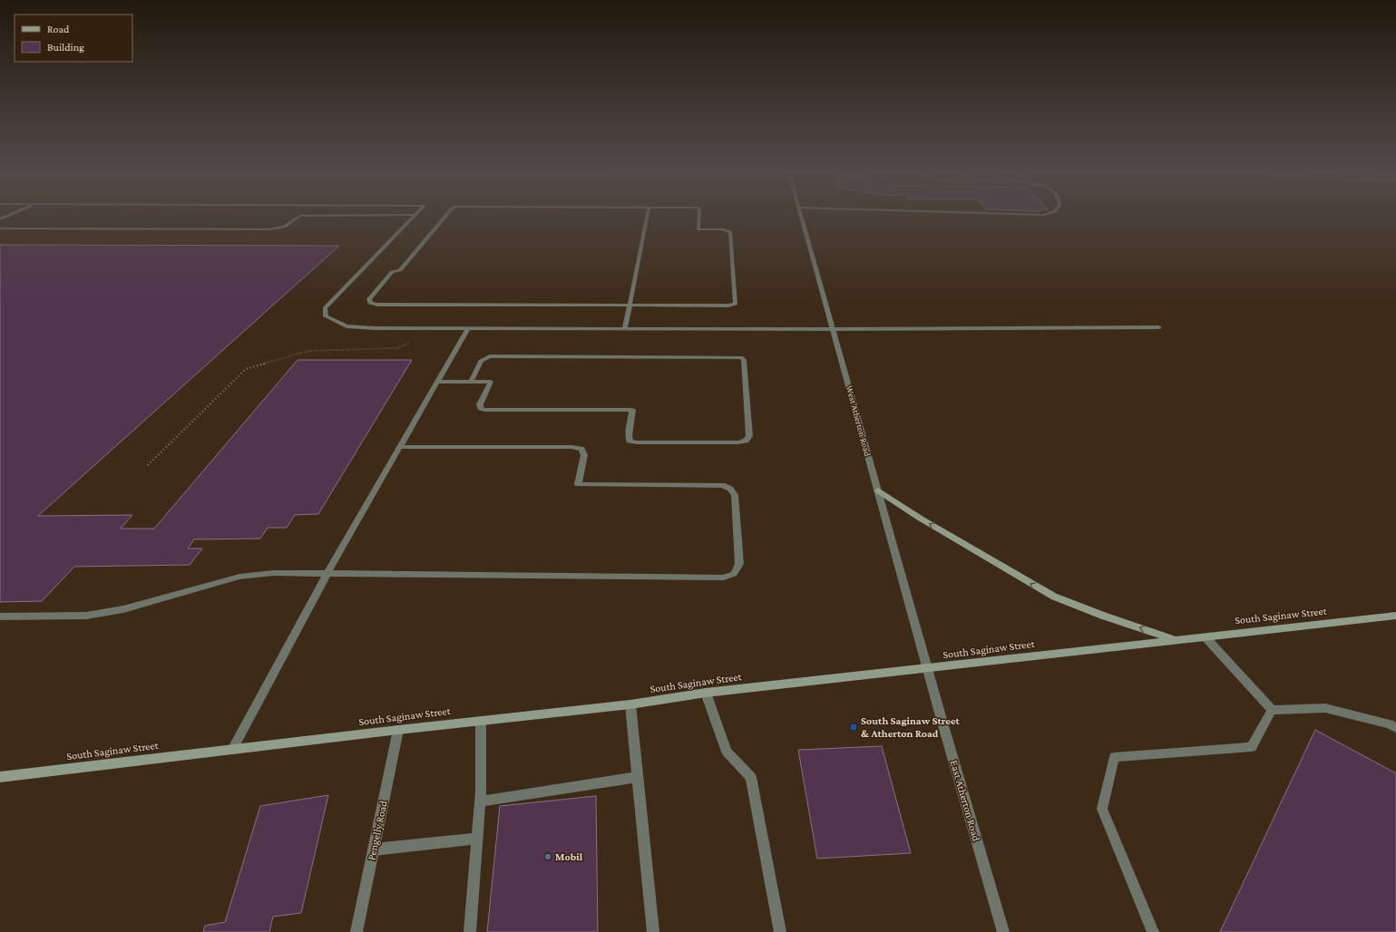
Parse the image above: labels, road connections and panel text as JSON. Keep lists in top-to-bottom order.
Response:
{
  "streets": {
    "main road": ["South Saginaw Street"],
    "street": ["West Atherton Road", "East Atherton Road", "Pengelly Road"]
  },
  "crossings": [
    ["West Atherton Road", "South Saginaw Street"],
    ["West Atherton Road", "East Atherton Road"],
    ["South Saginaw Street", "East Atherton Road"],
    ["South Saginaw Street", "Pengelly Road"]
  ],
  "places": {
    "transit": ["South Saginaw Street & Atherton Road"],
    "other": ["Mobil"]
  },
  "legend": ["Road", "Building"]
}
